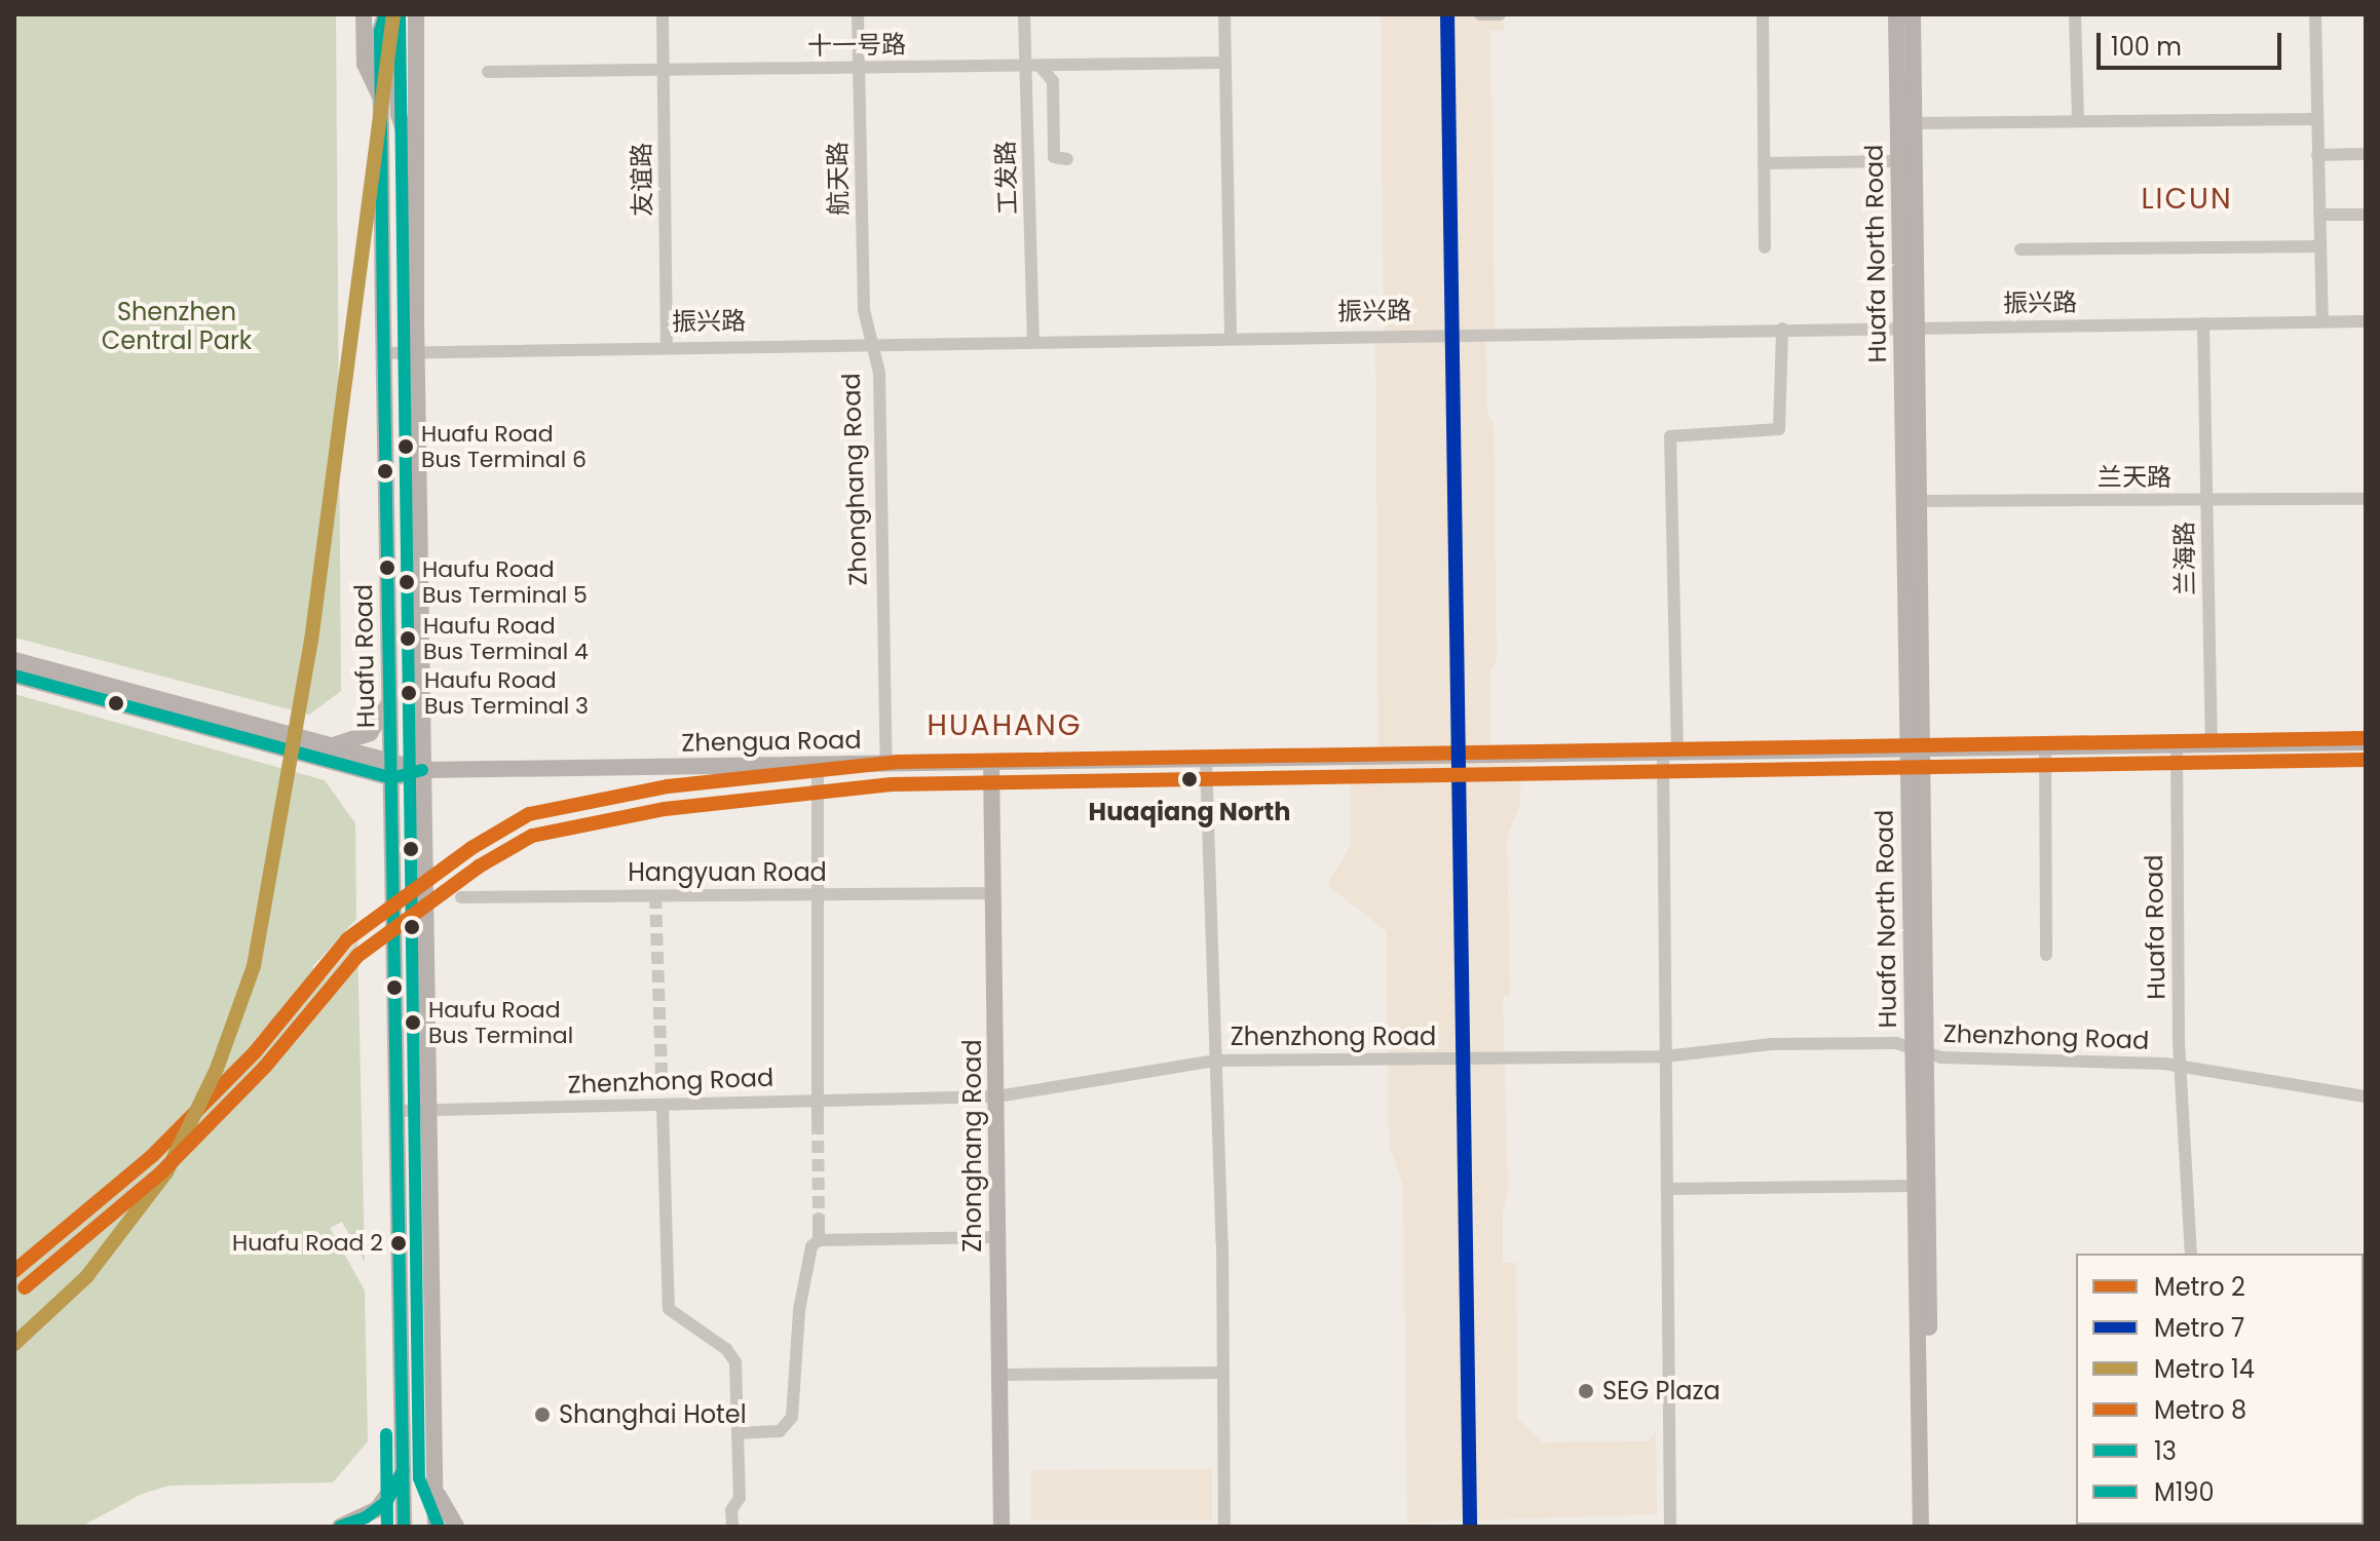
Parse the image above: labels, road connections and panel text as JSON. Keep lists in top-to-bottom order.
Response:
{
  "streets": {
    "main road": [
      "Huafa North Road",
      "Zhonghang Road",
      "Huafu Road",
      "Zhengua Road"
    ],
    "street": [
      "十一号路",
      "工发路",
      "航天路",
      "友谊路",
      "振兴路",
      "兰天路",
      "兰海路",
      "Hangyuan Road",
      "Huafa Road",
      "Zhenzhong Road"
    ]
  },
  "crossings": [
    ["十一号路", "工发路"],
    ["十一号路", "航天路"],
    ["十一号路", "友谊路"],
    ["工发路", "振兴路"],
    ["航天路", "振兴路"],
    ["航天路", "Zhonghang Road"],
    ["友谊路", "振兴路"],
    ["Huafa North Road", "振兴路"],
    ["Huafa North Road", "兰天路"],
    ["Huafa North Road", "Zhengua Road"],
    ["Huafa North Road", "Zhenzhong Road"],
    ["振兴路", "Zhonghang Road"],
    ["振兴路", "兰海路"],
    ["振兴路", "Huafu Road"],
    ["兰天路", "兰海路"],
    ["Zhonghang Road", "Zhengua Road"],
    ["Zhonghang Road", "Hangyuan Road"],
    ["Zhonghang Road", "Zhenzhong Road"],
    ["兰海路", "Zhengua Road"],
    ["Huafu Road", "Zhengua Road"],
    ["Huafu Road", "Zhenzhong Road"],
    ["Zhengua Road", "Huafa Road"],
    ["Huafa Road", "Zhenzhong Road"]
  ],
  "districts": ["LICUN", "HUAHANG"],
  "parks": ["Shenzhen Central Park"],
  "places": [
    "Huafu Road Bus Terminal 6",
    "Haufu Road Bus Terminal 5",
    "Haufu Road Bus Terminal 4",
    "Haufu Road Bus Terminal 3",
    "Huaqiang North",
    "Haufu Road Bus Terminal",
    "Huafu Road 2",
    "SEG Plaza",
    "Shanghai Hotel"
  ],
  "lines": [
    "metro line 7",
    "metro line 14",
    "transit line 13",
    "transit line M190",
    "metro line 2",
    "metro line 8"
  ],
  "legend": [
    "Metro 2",
    "Metro 7",
    "Metro 14",
    "Metro 8",
    "13",
    "M190"
  ],
  "scale_bar": "100 m"
}
